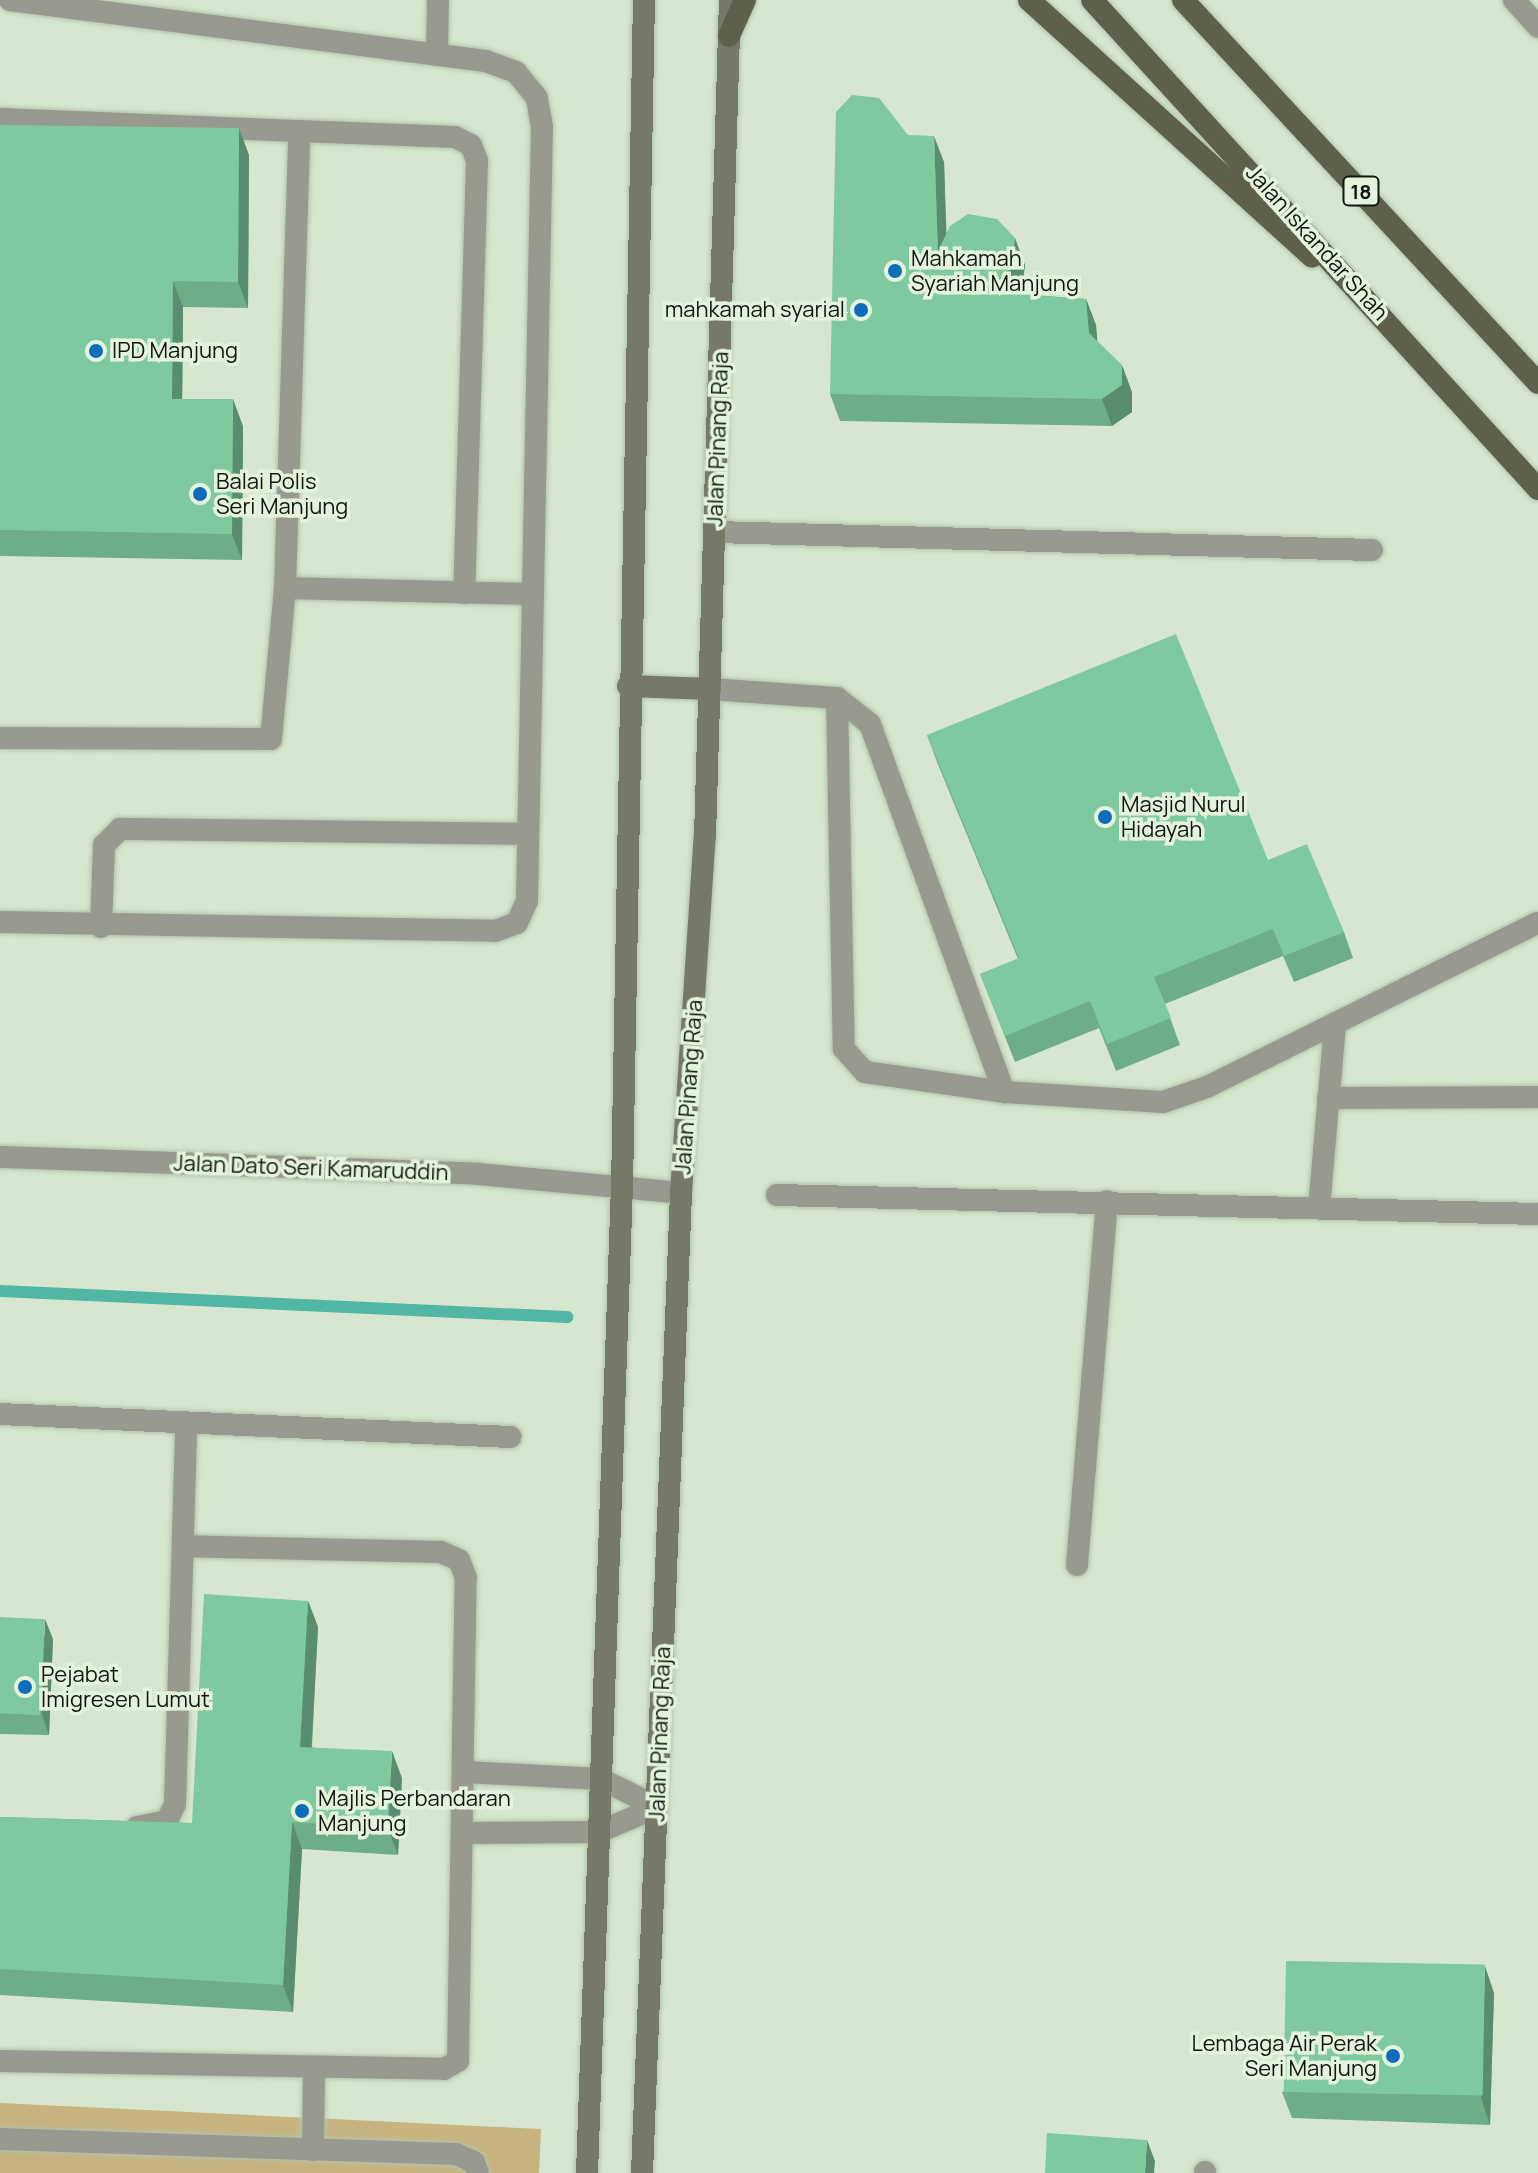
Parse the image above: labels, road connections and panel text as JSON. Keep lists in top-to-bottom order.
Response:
{
  "streets": {
    "main road": ["18", "Jalan Iskandar Shah", "Jalan Pinang Raja"],
    "street": ["Jalan Dato Seri Kamaruddin"]
  },
  "crossings": [
    ["Jalan Pinang Raja", "Jalan Dato Seri Kamaruddin"]
  ],
  "places": [
    "Mahkamah Syariah Manjung",
    "mahkamah syarial",
    "IPD Manjung",
    "Balai Polis Seri Manjung",
    "Masjid Nurul Hidayah",
    "Pejabat Imigresen Lumut",
    "Majlis Perbandaran Manjung",
    "Lembaga Air Perak Seri Manjung"
  ]
}
